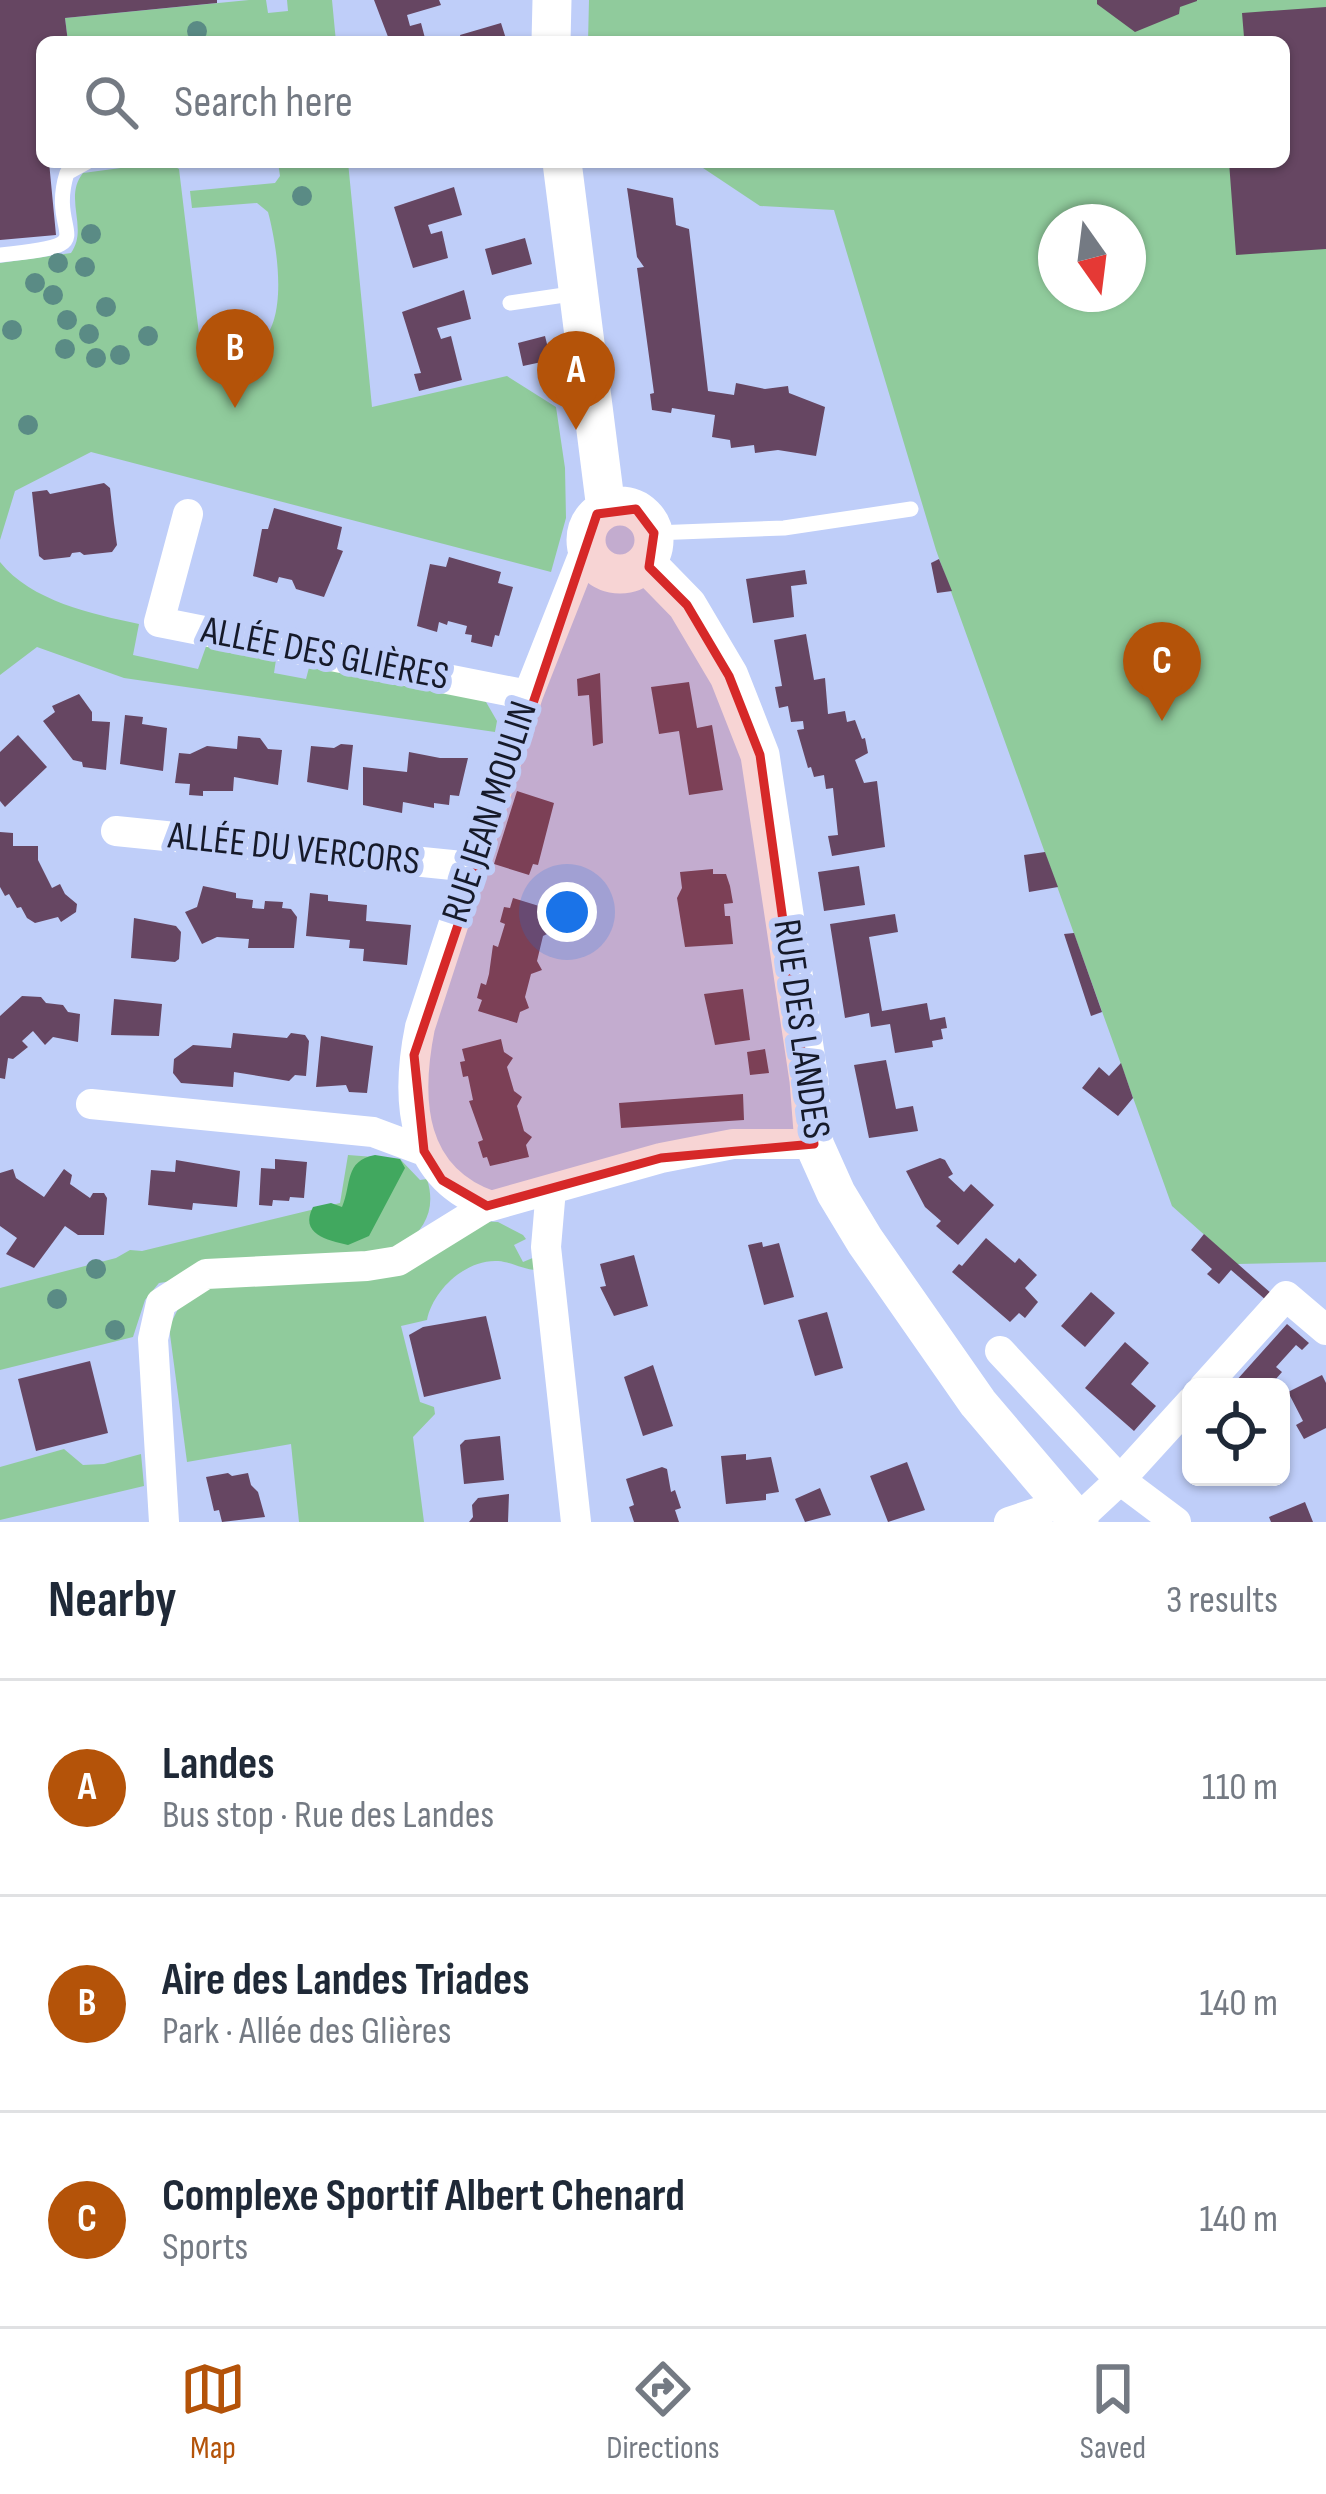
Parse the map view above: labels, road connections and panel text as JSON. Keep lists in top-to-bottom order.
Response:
{
  "streets": {
    "street": [
      "ALLÉE DES GLIÈRES",
      "RUE JEAN MOULIN",
      "ALLÉE DU VERCORS",
      "RUE DES LANDES"
    ]
  },
  "crossings": [
    ["ALLÉE DES GLIÈRES", "RUE JEAN MOULIN"],
    ["RUE JEAN MOULIN", "ALLÉE DU VERCORS"],
    ["RUE JEAN MOULIN", "RUE DES LANDES"]
  ],
  "north": "bottom",
  "page": {
    "search": "Search here",
    "pins": ["B", "A", "C"],
    "heading": ["Nearby", "3 results"],
    "list": [
      {
        "mark": "A",
        "name": "Landes",
        "note": "Bus stop · Rue des Landes",
        "value": "110 m"
      },
      {
        "mark": "B",
        "name": "Aire des Landes Triades",
        "note": "Park · Allée des Glières",
        "value": "140 m"
      },
      {
        "mark": "C",
        "name": "Complexe Sportif Albert Chenard",
        "note": "Sports",
        "value": "140 m"
      }
    ],
    "nav": ["Map", "Directions", "Saved"]
  }
}
